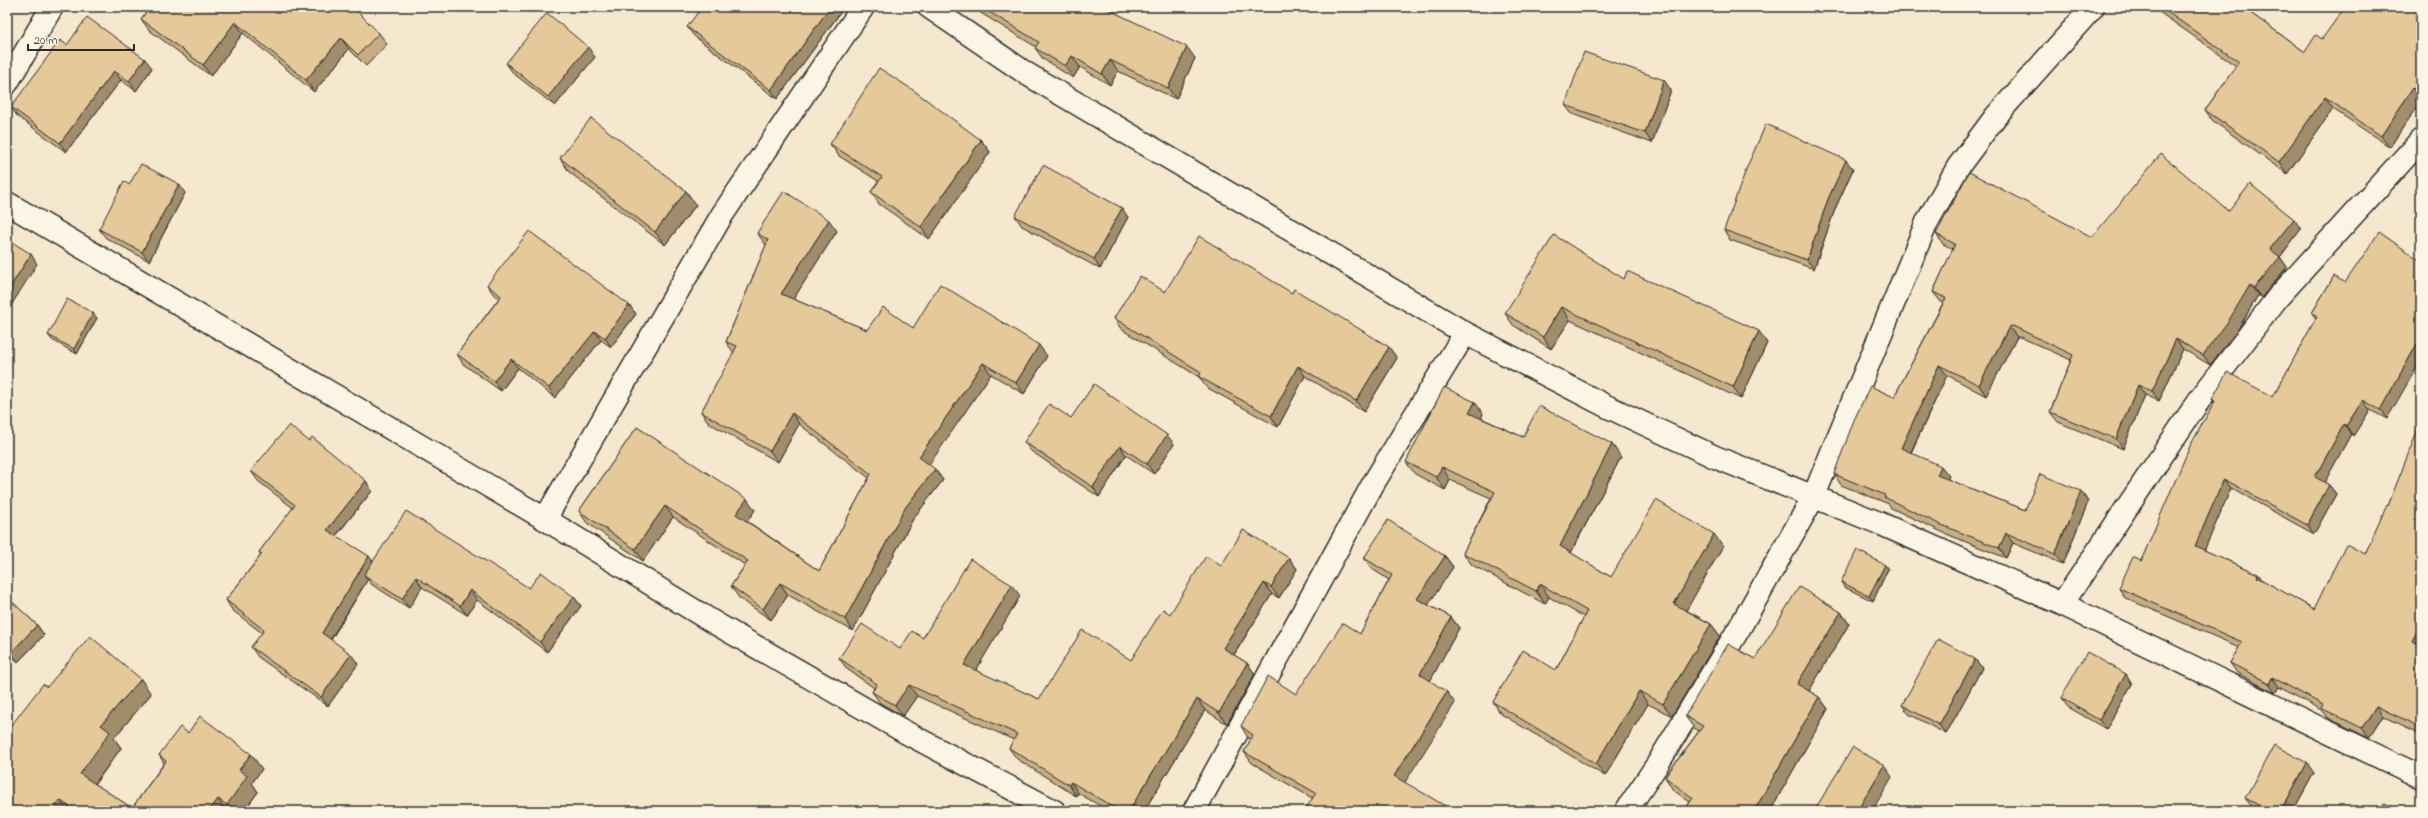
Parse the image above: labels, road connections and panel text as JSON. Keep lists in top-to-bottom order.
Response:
{
  "scale_bar": "20 m"
}
